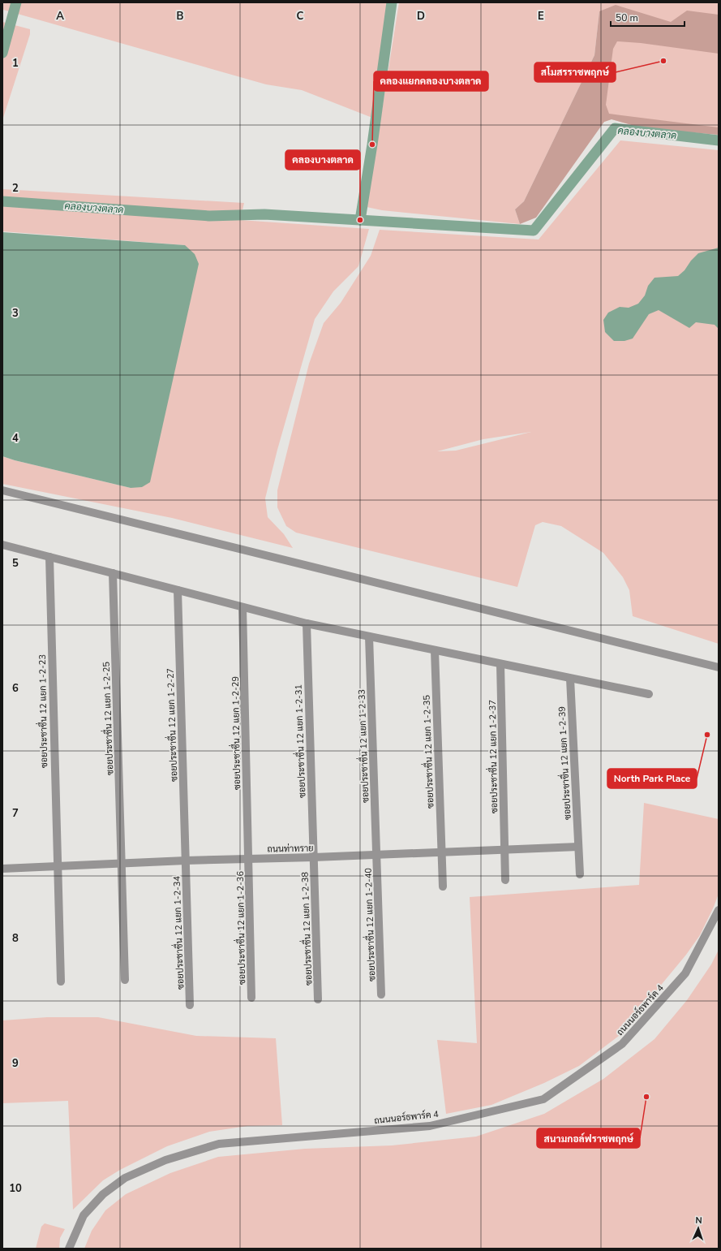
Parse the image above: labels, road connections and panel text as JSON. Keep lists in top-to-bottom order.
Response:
{
  "streets": {
    "street": [
      "ซอยประชาชื่น 12 แยก 1-2-23",
      "ซอยประชาชื่น 12 แยก 1-2-25",
      "ซอยประชาชื่น 12 แยก 1-2-27",
      "ซอยประชาชื่น 12 แยก 1-2-29",
      "ซอยประชาชื่น 12 แยก 1-2-31",
      "ซอยประชาชื่น 12 แยก 1-2-33",
      "ซอยประชาชื่น 12 แยก 1-2-35",
      "ซอยประชาชื่น 12 แยก 1-2-37",
      "ซอยประชาชื่น 12 แยก 1-2-39",
      "ถนนท่าทราย",
      "ซอยประชาชื่น 12 แยก 1-2-40",
      "ซอยประชาชื่น 12 แยก 1-2-36",
      "ซอยประชาชื่น 12 แยก 1-2-38",
      "ซอยประชาชื่น 12 แยก 1-2-34",
      "ถนนนอร์ธพาร์ค 4"
    ]
  },
  "crossings": [
    ["ซอยประชาชื่น 12 แยก 1-2-23", "ถนนท่าทราย"],
    ["ซอยประชาชื่น 12 แยก 1-2-25", "ถนนท่าทราย"],
    ["ซอยประชาชื่น 12 แยก 1-2-27", "ถนนท่าทราย"],
    ["ซอยประชาชื่น 12 แยก 1-2-27", "ซอยประชาชื่น 12 แยก 1-2-34"],
    ["ซอยประชาชื่น 12 แยก 1-2-29", "ถนนท่าทราย"],
    ["ซอยประชาชื่น 12 แยก 1-2-29", "ซอยประชาชื่น 12 แยก 1-2-36"],
    ["ซอยประชาชื่น 12 แยก 1-2-31", "ถนนท่าทราย"],
    ["ซอยประชาชื่น 12 แยก 1-2-31", "ซอยประชาชื่น 12 แยก 1-2-38"],
    ["ซอยประชาชื่น 12 แยก 1-2-33", "ถนนท่าทราย"],
    ["ซอยประชาชื่น 12 แยก 1-2-33", "ซอยประชาชื่น 12 แยก 1-2-40"],
    ["ซอยประชาชื่น 12 แยก 1-2-35", "ถนนท่าทราย"],
    ["ซอยประชาชื่น 12 แยก 1-2-37", "ถนนท่าทราย"],
    ["ซอยประชาชื่น 12 แยก 1-2-39", "ถนนท่าทราย"],
    ["ถนนท่าทราย", "ซอยประชาชื่น 12 แยก 1-2-40"],
    ["ถนนท่าทราย", "ซอยประชาชื่น 12 แยก 1-2-36"],
    ["ถนนท่าทราย", "ซอยประชาชื่น 12 แยก 1-2-38"],
    ["ถนนท่าทราย", "ซอยประชาชื่น 12 แยก 1-2-34"]
  ],
  "water": ["คลองบางตลาด"],
  "places": [
    "สโมสรราชพฤกษ์",
    "คลองแยกคลองบางตลาด",
    "คลองบางตลาด",
    "North Park Place",
    "สนามกอล์ฟราชพฤกษ์"
  ],
  "scale_bar": "50 m",
  "north": "top",
  "grid": {
    "columns": [
      "A",
      "B",
      "C",
      "D",
      "E"
    ],
    "rows": [
      "1",
      "2",
      "3",
      "4",
      "5",
      "6",
      "7",
      "8",
      "9",
      "10"
    ]
  }
}
